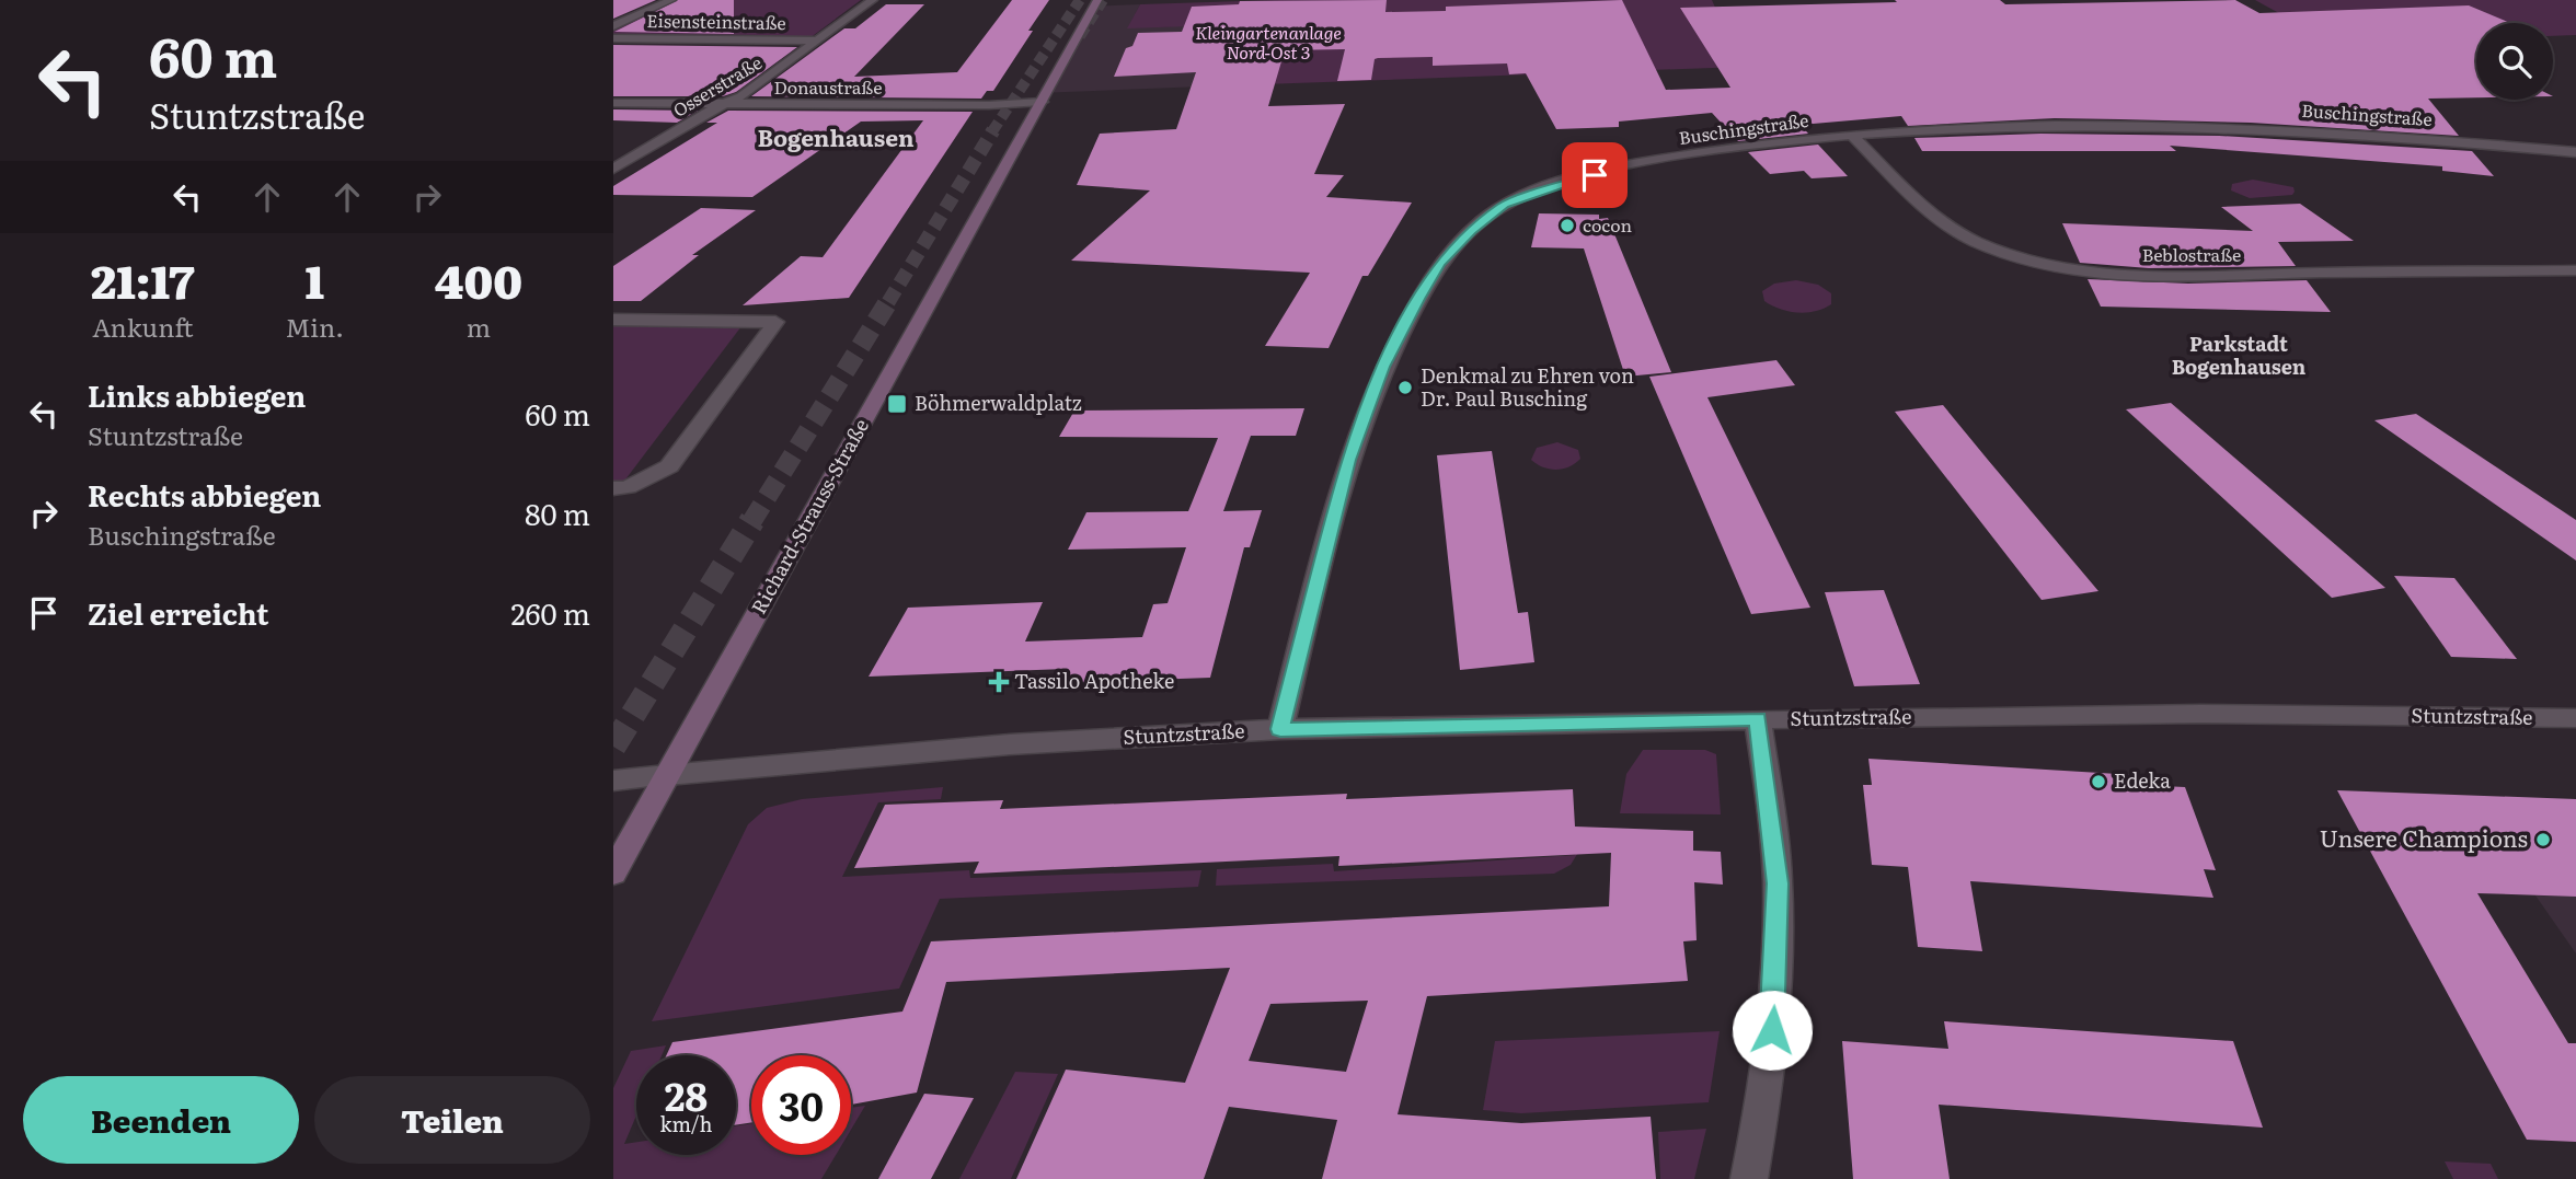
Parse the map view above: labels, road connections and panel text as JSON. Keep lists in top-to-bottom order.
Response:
{
  "streets": {
    "main road": ["Richard-Strauss-Straße"],
    "street": [
      "Eisensteinstraße",
      "Osserstraße",
      "Donaustraße",
      "Buschingstraße",
      "Beblostraße",
      "Stuntzstraße"
    ]
  },
  "crossings": [
    ["Eisensteinstraße", "Osserstraße"],
    ["Osserstraße", "Donaustraße"],
    ["Donaustraße", "Richard-Strauss-Straße"],
    ["Buschingstraße", "Beblostraße"],
    ["Buschingstraße", "Stuntzstraße"],
    ["Richard-Strauss-Straße", "Stuntzstraße"]
  ],
  "districts": ["Bogenhausen", "Parkstadt Bogenhausen"],
  "parks": ["Kleingartenanlage Nord-Ost 3"],
  "places": {
    "other": [
      "cocon",
      "Denkmal zu Ehren von Dr. Paul Busching",
      "Edeka",
      "Unsere Champions"
    ],
    "transit": ["Böhmerwaldplatz"],
    "health": ["Tassilo Apotheke"]
  },
  "page": {
    "turn": ["60 m", "Stuntzstraße"],
    "eta": [
      "21:17",
      "Ankunft",
      "1",
      "Min.",
      "400",
      "m"
    ],
    "list": [
      {
        "name": "Links abbiegen",
        "note": "Stuntzstraße",
        "value": "60 m"
      },
      {
        "name": "Rechts abbiegen",
        "note": "Buschingstraße",
        "value": "80 m"
      },
      {
        "name": "Ziel erreicht",
        "value": "260 m"
      }
    ],
    "speed": "28 km/h",
    "limit": "30",
    "buttons": ["Beenden", "Teilen"]
  }
}
